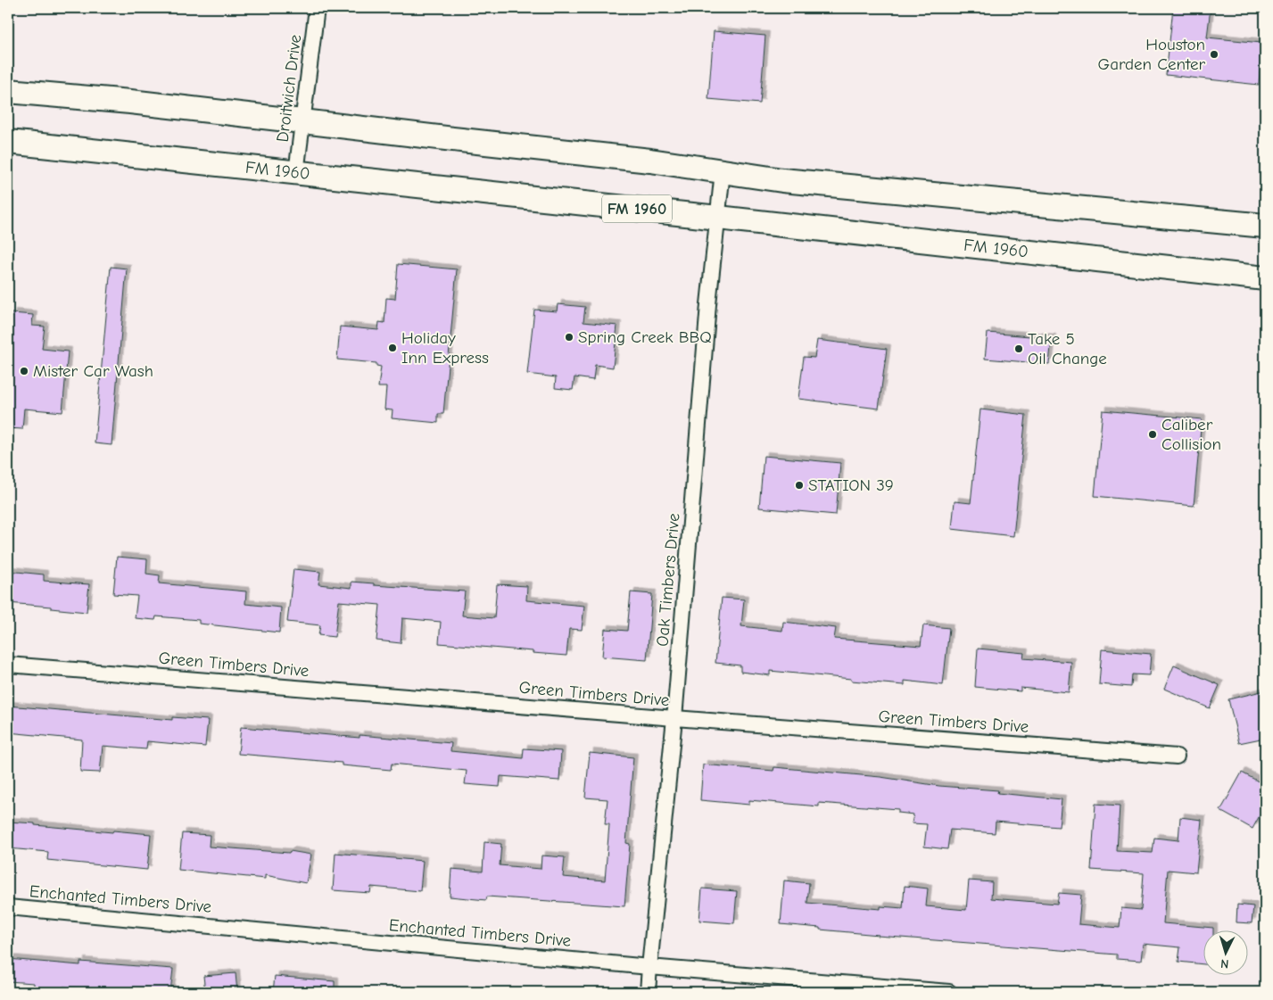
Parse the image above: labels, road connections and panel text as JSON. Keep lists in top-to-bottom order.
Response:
{
  "streets": {
    "main road": ["FM 1960"],
    "street": [
      "Droitwich Drive",
      "Oak Timbers Drive",
      "Green Timbers Drive",
      "Enchanted Timbers Drive"
    ]
  },
  "crossings": [
    ["Droitwich Drive", "FM 1960"],
    ["FM 1960", "Oak Timbers Drive"],
    ["Oak Timbers Drive", "Green Timbers Drive"],
    ["Oak Timbers Drive", "Enchanted Timbers Drive"]
  ],
  "places": [
    "Houston Garden Center",
    "Spring Creek BBQ",
    "Holiday Inn Express",
    "Take 5 Oil Change",
    "Mister Car Wash",
    "Caliber Collision",
    "STATION 39"
  ],
  "north": "bottom"
}
